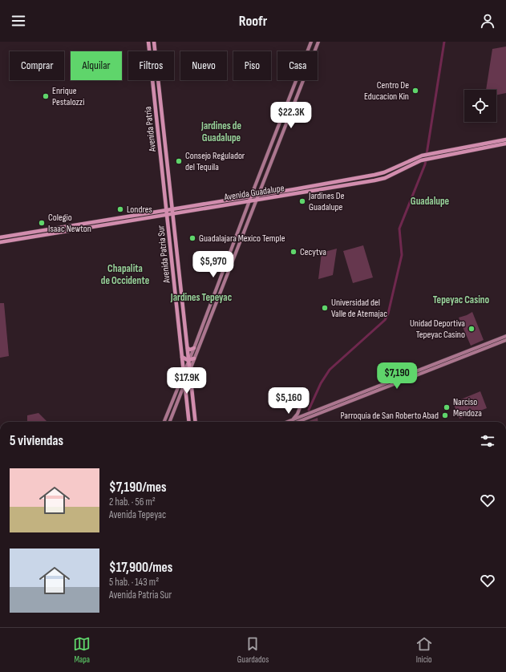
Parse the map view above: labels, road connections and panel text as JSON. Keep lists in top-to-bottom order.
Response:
{
  "streets": {
    "main road": ["Avenida Patria", "Avenida Guadalupe", "Avenida Patria Sur"]
  },
  "crossings": [
    ["Avenida Patria", "Avenida Guadalupe"],
    ["Avenida Patria", "Avenida Patria Sur"],
    ["Avenida Guadalupe", "Avenida Patria Sur"]
  ],
  "districts": [
    "Jardines de Guadalupe",
    "Guadalupe",
    "Chapalita de Occidente",
    "Jardines Tepeyac",
    "Tepeyac Casino"
  ],
  "places": [
    "Centro De Educacion Kin",
    "Enrique Pestalozzi",
    "Consejo Regulador del Tequila",
    "Jardines De Guadalupe",
    "Londres",
    "Colegio Isaac Newton",
    "Guadalajara Mexico Temple",
    "Cecytva",
    "Universidad del Valle de Atemajac",
    "Unidad Deportiva Tepeyac Casino",
    "Narciso Mendoza",
    "Parroquia de San Roberto Abad"
  ],
  "page": {
    "header": "Roofr",
    "chip": [
      "Comprar",
      "Alquilar",
      "Filtros",
      "Nuevo",
      "Piso",
      "Casa"
    ],
    "price": [
      "$22.3K",
      "$5,970",
      "$7,190",
      "$17.9K",
      "$5,160"
    ],
    "heading": "5 viviendas",
    "list": [
      {
        "name": "$7,190/mes",
        "note": "2 hab. · 56 m² · Avenida Tepeyac"
      },
      {
        "name": "$17,900/mes",
        "note": "5 hab. · 143 m² · Avenida Patria Sur"
      }
    ],
    "tabs": ["Mapa", "Guardados", "Inicio"]
  }
}
